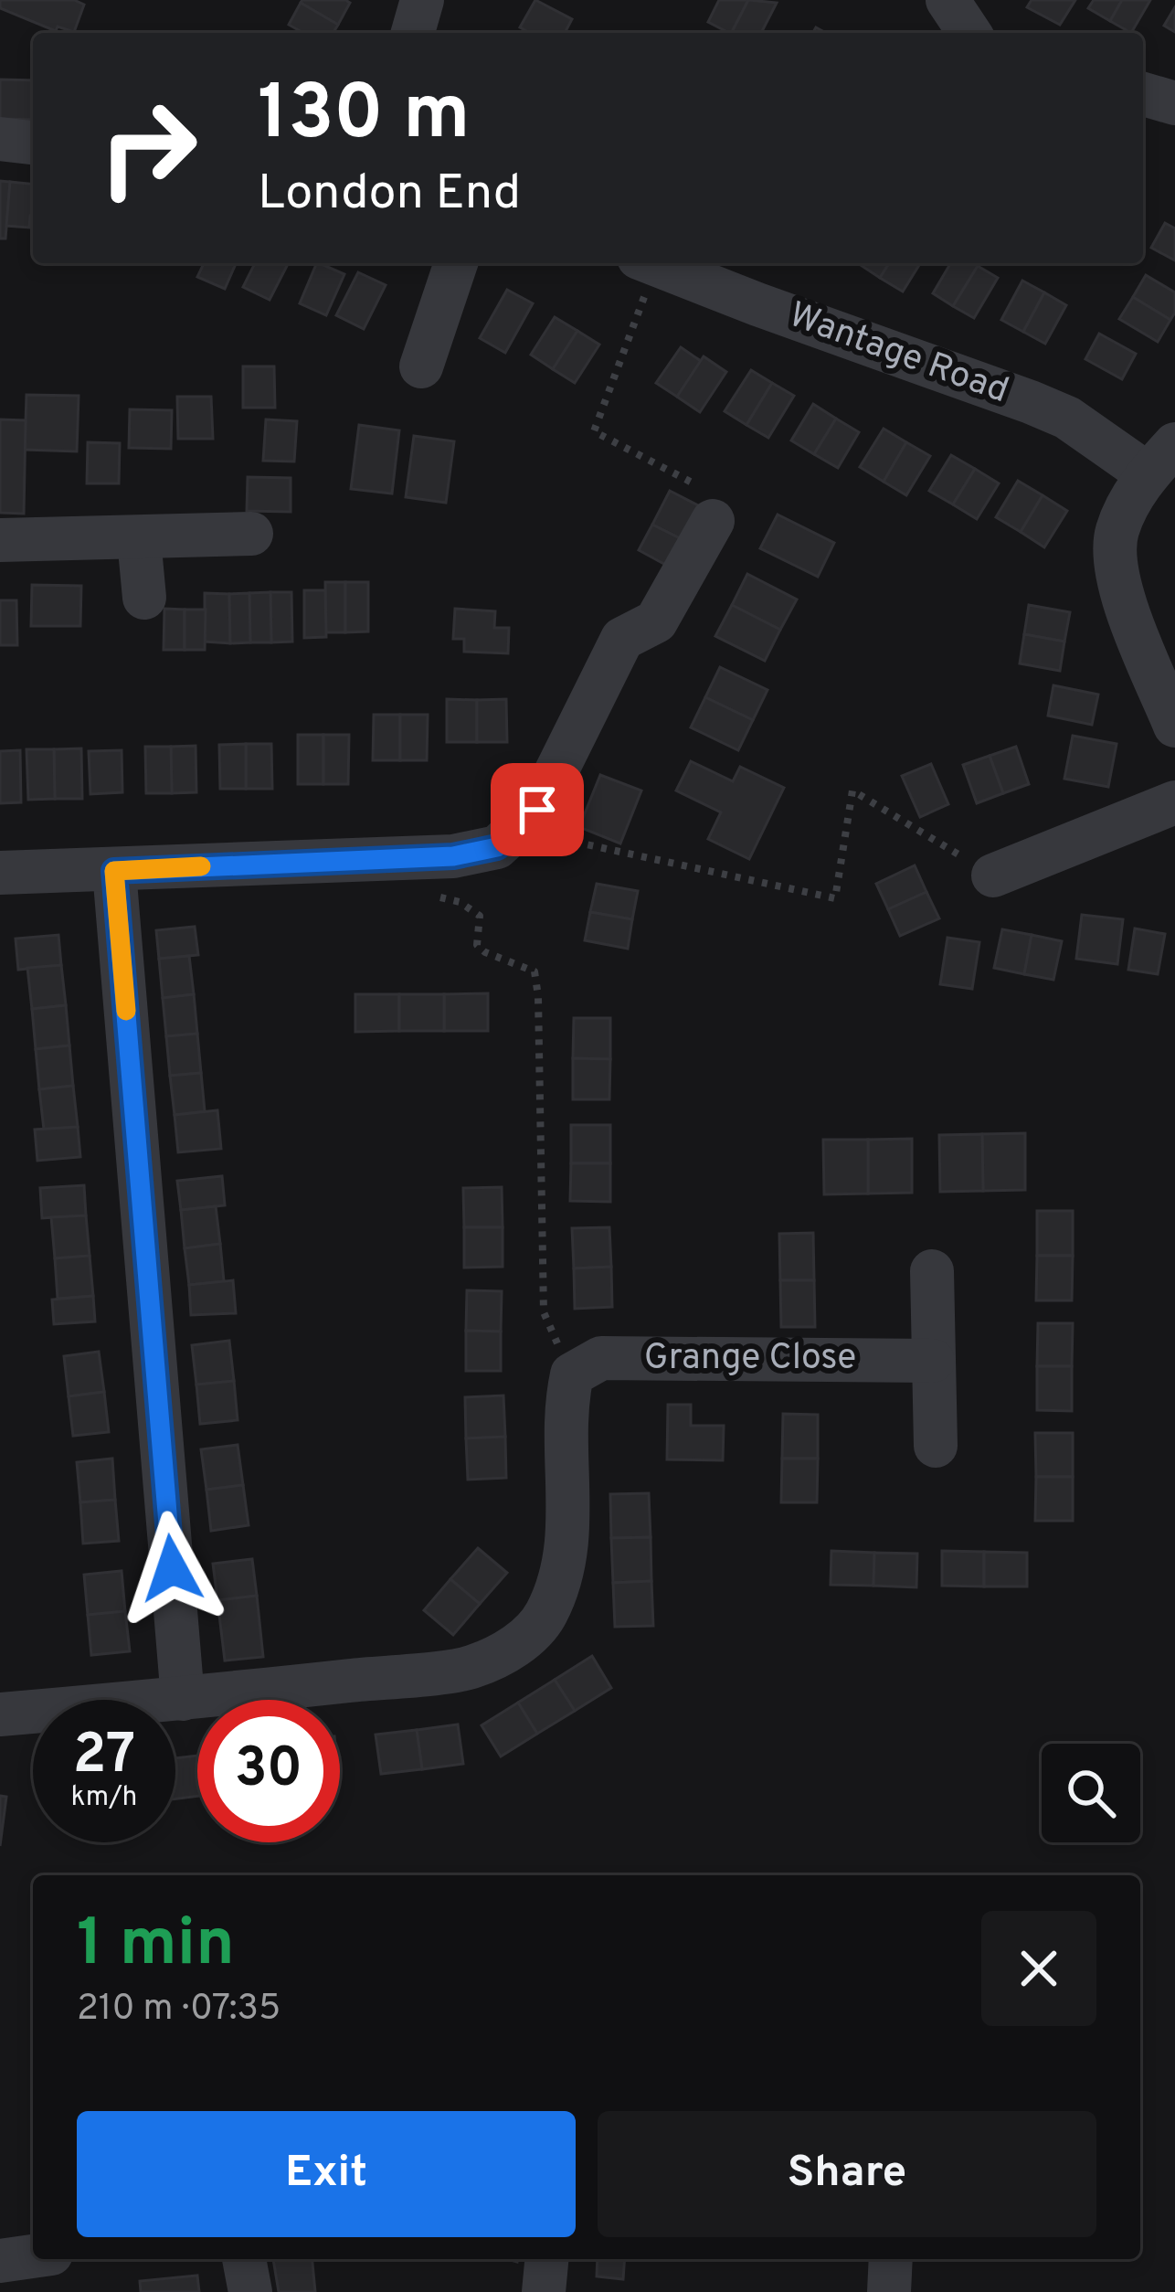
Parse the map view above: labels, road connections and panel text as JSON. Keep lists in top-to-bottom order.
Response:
{
  "streets": {
    "street": ["Wantage Road", "Grange Close"]
  },
  "page": {
    "turn": ["130 m", "London End"],
    "speed": "27 km/h",
    "limit": "30",
    "heading": ["1 min", "210 m · 07:35"],
    "buttons": ["Exit", "Share"]
  }
}
